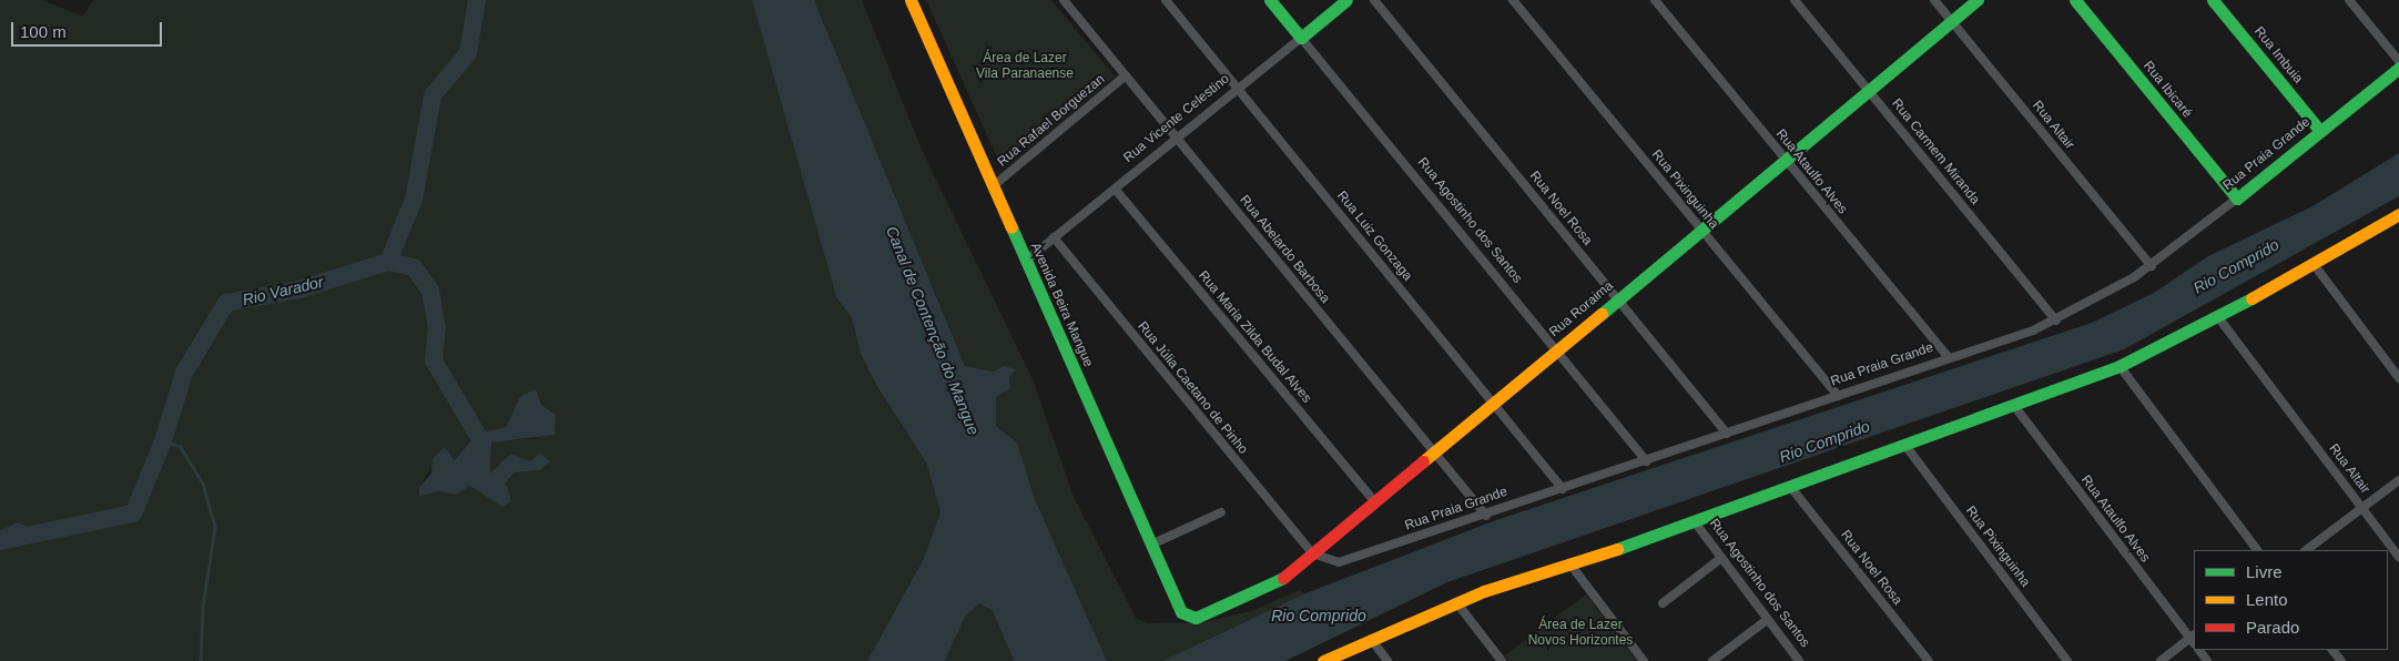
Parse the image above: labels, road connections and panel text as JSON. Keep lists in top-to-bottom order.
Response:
{
  "streets": {
    "street": [
      "Rua Imbuia",
      "Rua Ibicaré",
      "Rua Vicente Celestino",
      "Rua Rafael Borguezan",
      "Rua Altair",
      "Rua Carmem Miranda",
      "Rua Praia Grande",
      "Rua Ataulfo Alves",
      "Rua Pixinguinha",
      "Rua Noel Rosa",
      "Rua Agostinho dos Santos",
      "Rua Luiz Gonzaga",
      "Rua Abelardo Barbosa",
      "Avenida Beira Mangue",
      "Rua Roraima",
      "Rua Maria Zilda Budal Alves",
      "Rua Júlia Caetano de Pinho"
    ]
  },
  "crossings": [
    ["Rua Imbuia", "Rua Praia Grande"],
    ["Rua Ibicaré", "Rua Praia Grande"],
    ["Rua Vicente Celestino", "Rua Agostinho dos Santos"],
    ["Rua Vicente Celestino", "Rua Luiz Gonzaga"],
    ["Rua Vicente Celestino", "Rua Abelardo Barbosa"],
    ["Rua Vicente Celestino", "Avenida Beira Mangue"],
    ["Rua Vicente Celestino", "Rua Maria Zilda Budal Alves"],
    ["Rua Vicente Celestino", "Rua Júlia Caetano de Pinho"],
    ["Rua Rafael Borguezan", "Rua Abelardo Barbosa"],
    ["Rua Rafael Borguezan", "Avenida Beira Mangue"],
    ["Rua Altair", "Rua Praia Grande"],
    ["Rua Altair", "Rua Roraima"],
    ["Rua Carmem Miranda", "Rua Praia Grande"],
    ["Rua Carmem Miranda", "Rua Roraima"],
    ["Rua Praia Grande", "Rua Ataulfo Alves"],
    ["Rua Praia Grande", "Rua Pixinguinha"],
    ["Rua Praia Grande", "Rua Noel Rosa"],
    ["Rua Praia Grande", "Rua Agostinho dos Santos"],
    ["Rua Praia Grande", "Rua Luiz Gonzaga"],
    ["Rua Praia Grande", "Rua Abelardo Barbosa"],
    ["Rua Praia Grande", "Rua Roraima"],
    ["Rua Praia Grande", "Rua Júlia Caetano de Pinho"],
    ["Rua Ataulfo Alves", "Rua Roraima"],
    ["Rua Pixinguinha", "Rua Roraima"],
    ["Rua Noel Rosa", "Rua Roraima"],
    ["Rua Agostinho dos Santos", "Rua Roraima"],
    ["Rua Luiz Gonzaga", "Rua Roraima"],
    ["Rua Abelardo Barbosa", "Rua Roraima"],
    ["Avenida Beira Mangue", "Rua Roraima"],
    ["Rua Roraima", "Rua Maria Zilda Budal Alves"],
    ["Rua Roraima", "Rua Júlia Caetano de Pinho"]
  ],
  "water": ["Rio Comprido", "Rio Varador", "Canal de Contenção do Mangue"],
  "parks": ["Área de Lazer Vila Paranaense", "Área de Lazer Novos Horizontes"],
  "legend": ["Livre", "Lento", "Parado"],
  "scale_bar": "100 m"
}
